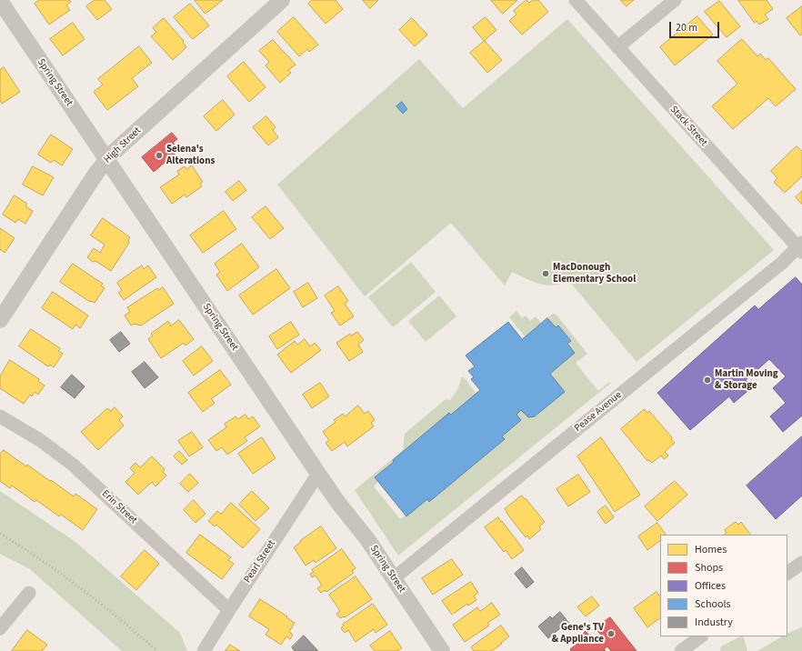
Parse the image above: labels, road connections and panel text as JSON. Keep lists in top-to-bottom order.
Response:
{
  "streets": {
    "street": [
      "Spring Street",
      "Stack Street",
      "High Street",
      "Pease Avenue",
      "Erin Street",
      "Pearl Street"
    ]
  },
  "crossings": [
    ["Spring Street", "High Street"],
    ["Spring Street", "Pease Avenue"],
    ["Spring Street", "Pearl Street"],
    ["Stack Street", "Pease Avenue"],
    ["Erin Street", "Pearl Street"]
  ],
  "places": [
    "Selena's Alterations",
    "MacDonough Elementary School",
    "Martin Moving & Storage",
    "Gene's TV & Appliance"
  ],
  "legend": [
    "Homes",
    "Shops",
    "Offices",
    "Schools",
    "Industry"
  ],
  "scale_bar": "20 m"
}
